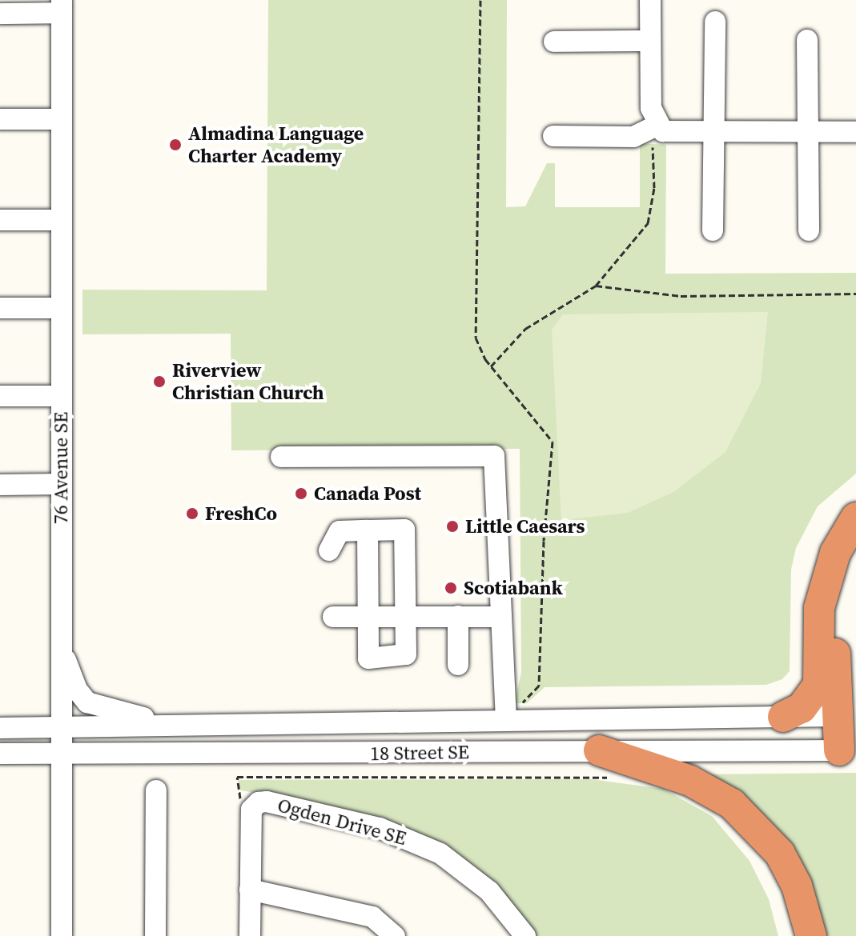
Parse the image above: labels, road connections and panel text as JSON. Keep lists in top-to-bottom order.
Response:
{
  "streets": {
    "street": ["76 Avenue SE", "18 Street SE", "Ogden Drive SE"]
  },
  "crossings": [
    ["76 Avenue SE", "18 Street SE"]
  ],
  "places": [
    "Almadina Language Charter Academy",
    "Riverview Christian Church",
    "Canada Post",
    "FreshCo",
    "Little Caesars",
    "Scotiabank"
  ]
}
